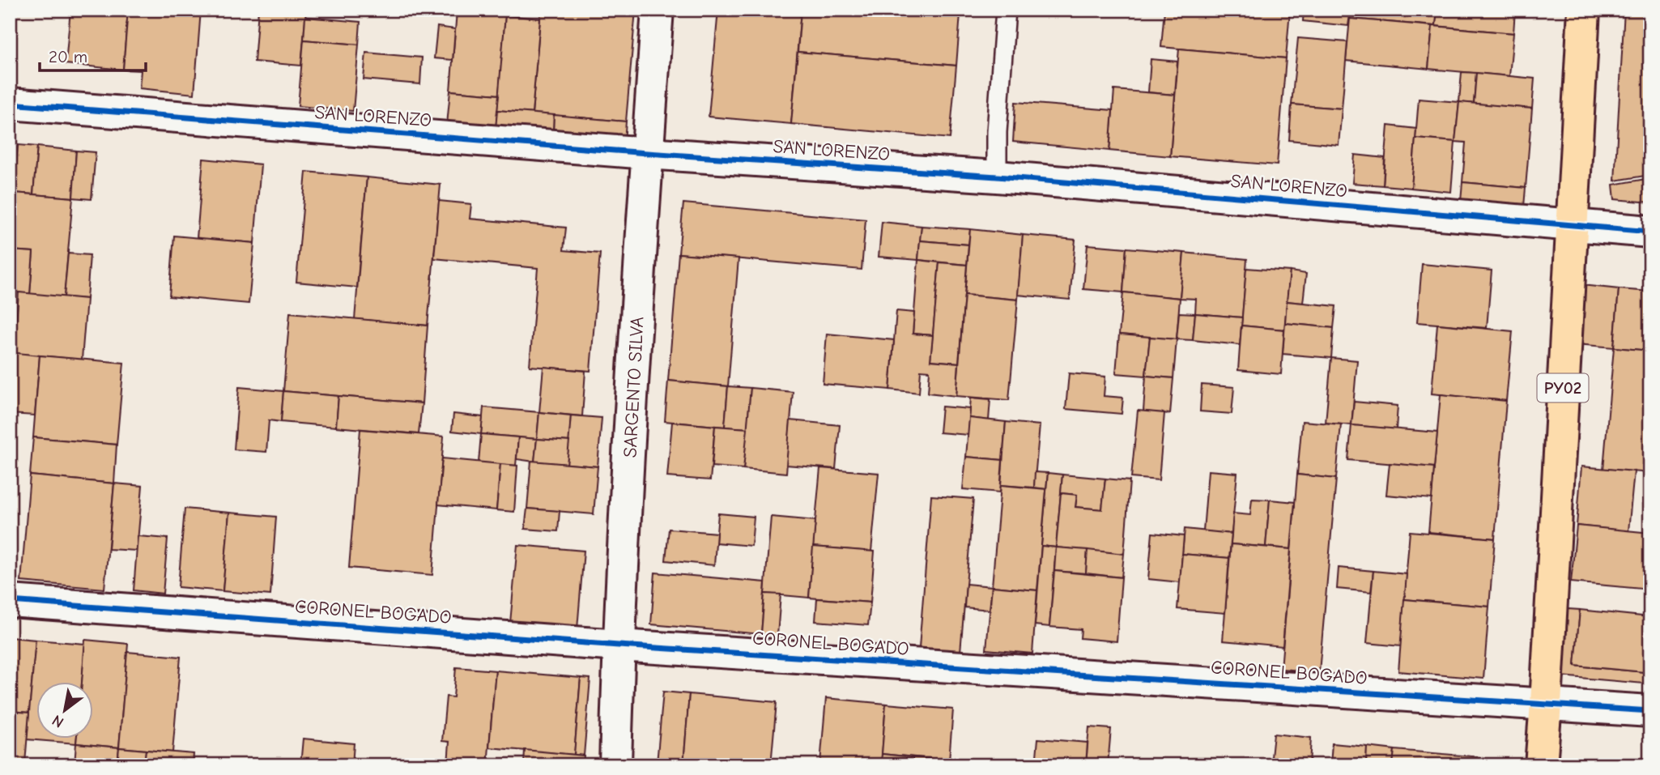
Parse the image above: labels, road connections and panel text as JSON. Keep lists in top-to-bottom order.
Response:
{
  "streets": {
    "highway": ["PY02"],
    "street": ["SAN LORENZO", "SARGENTO SILVA", "CORONEL BOGADO"]
  },
  "crossings": [
    ["SAN LORENZO", "SARGENTO SILVA"],
    ["SAN LORENZO", "PY02"],
    ["SARGENTO SILVA", "CORONEL BOGADO"],
    ["PY02", "CORONEL BOGADO"]
  ],
  "scale_bar": "20 m",
  "north": "bottom left"
}
